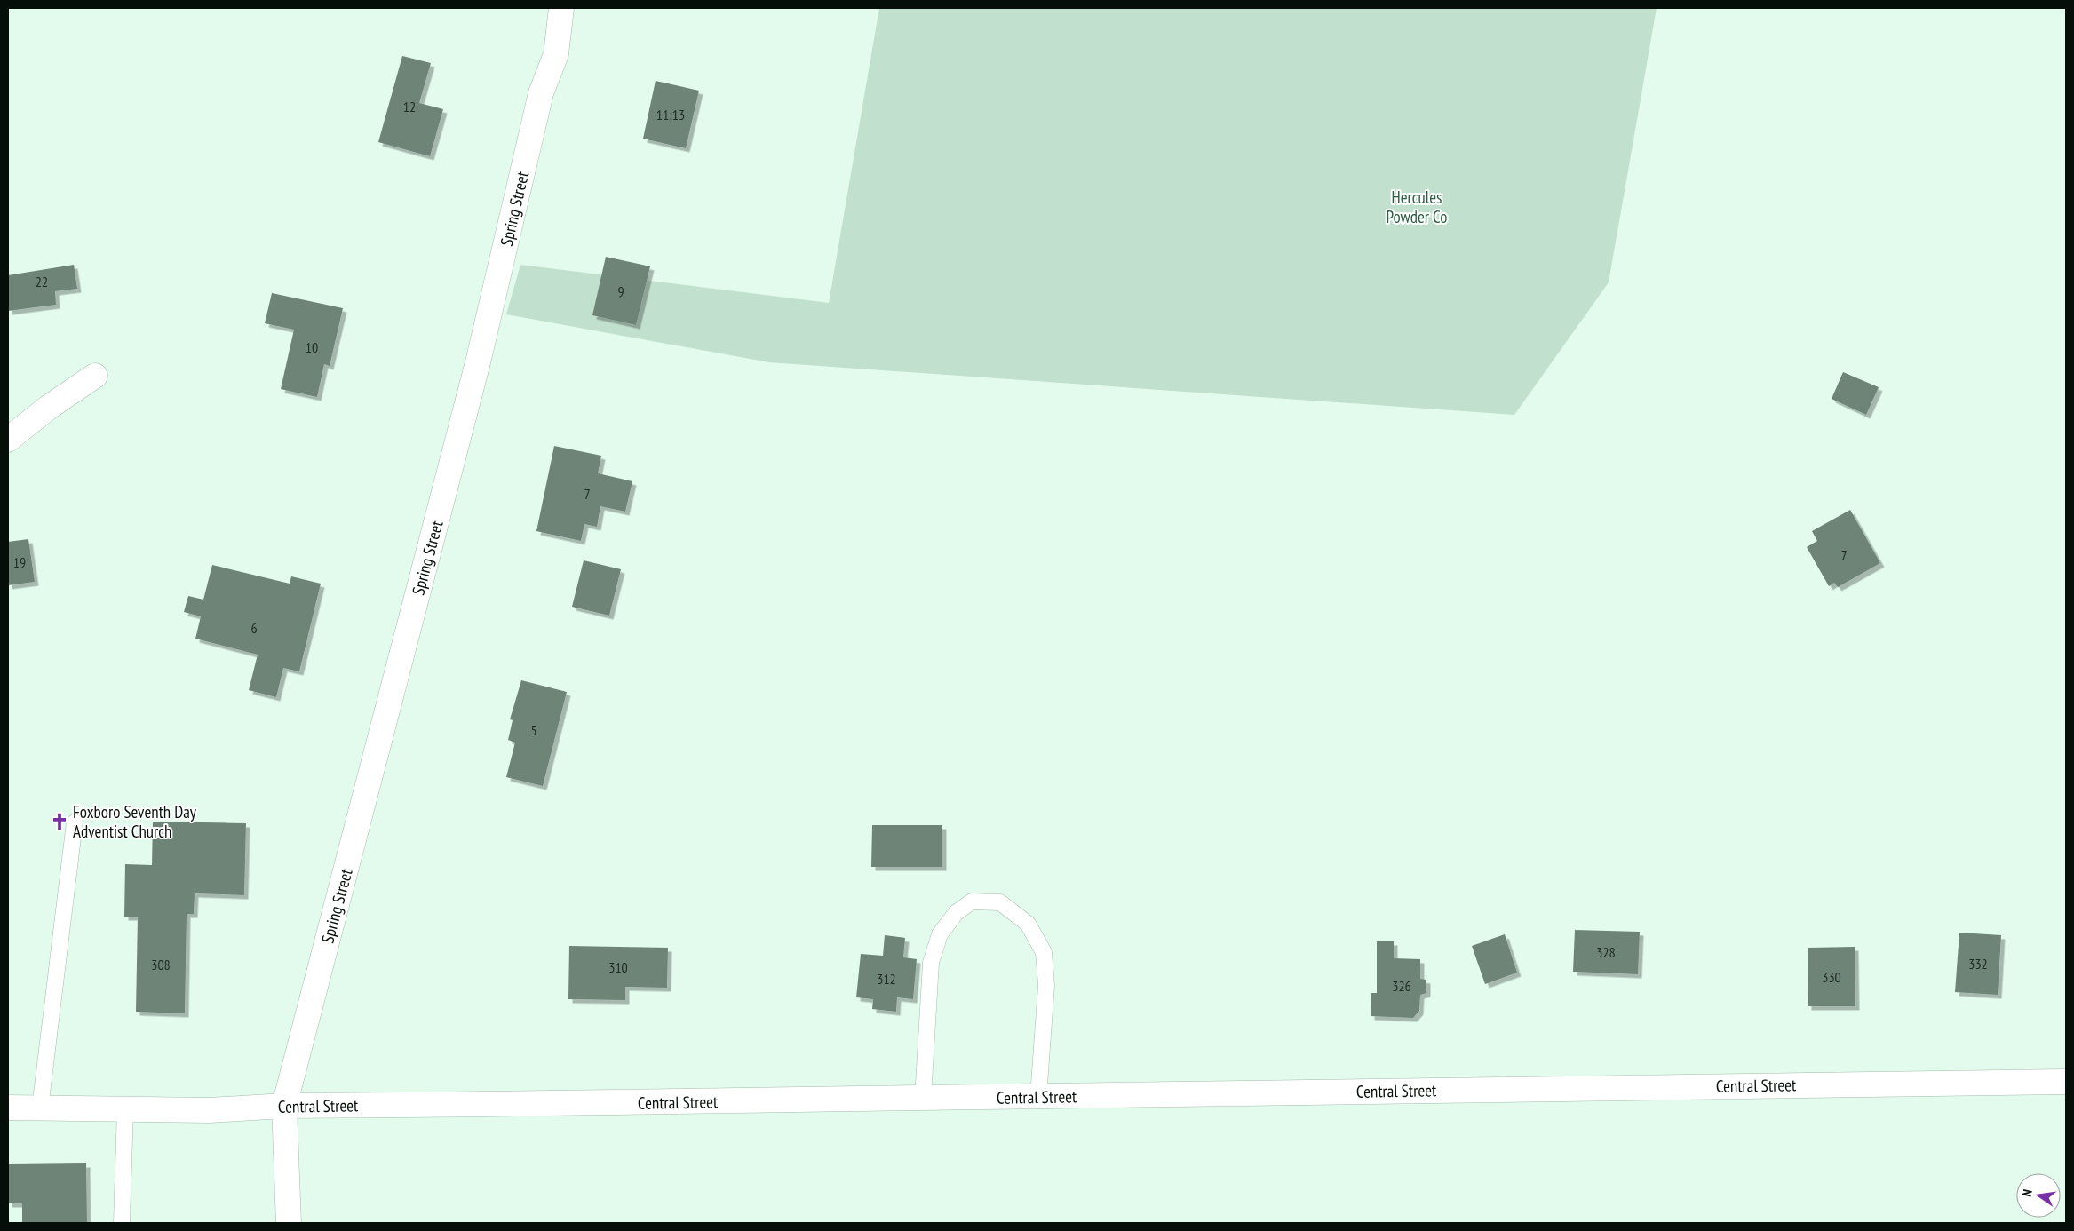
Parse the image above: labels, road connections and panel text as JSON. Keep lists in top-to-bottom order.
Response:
{
  "streets": {
    "main road": ["Spring Street", "Central Street"]
  },
  "crossings": [
    ["Spring Street", "Central Street"]
  ],
  "parks": ["Hercules Powder Co"],
  "places": {
    "church": ["Foxboro Seventh Day Adventist Church"]
  },
  "house_numbers": [
    "12",
    "11;13",
    "22",
    "9",
    "10",
    "7",
    "7",
    "19",
    "6",
    "5",
    "328",
    "332",
    "308",
    "310",
    "330",
    "312",
    "326"
  ],
  "north": "left"
}
